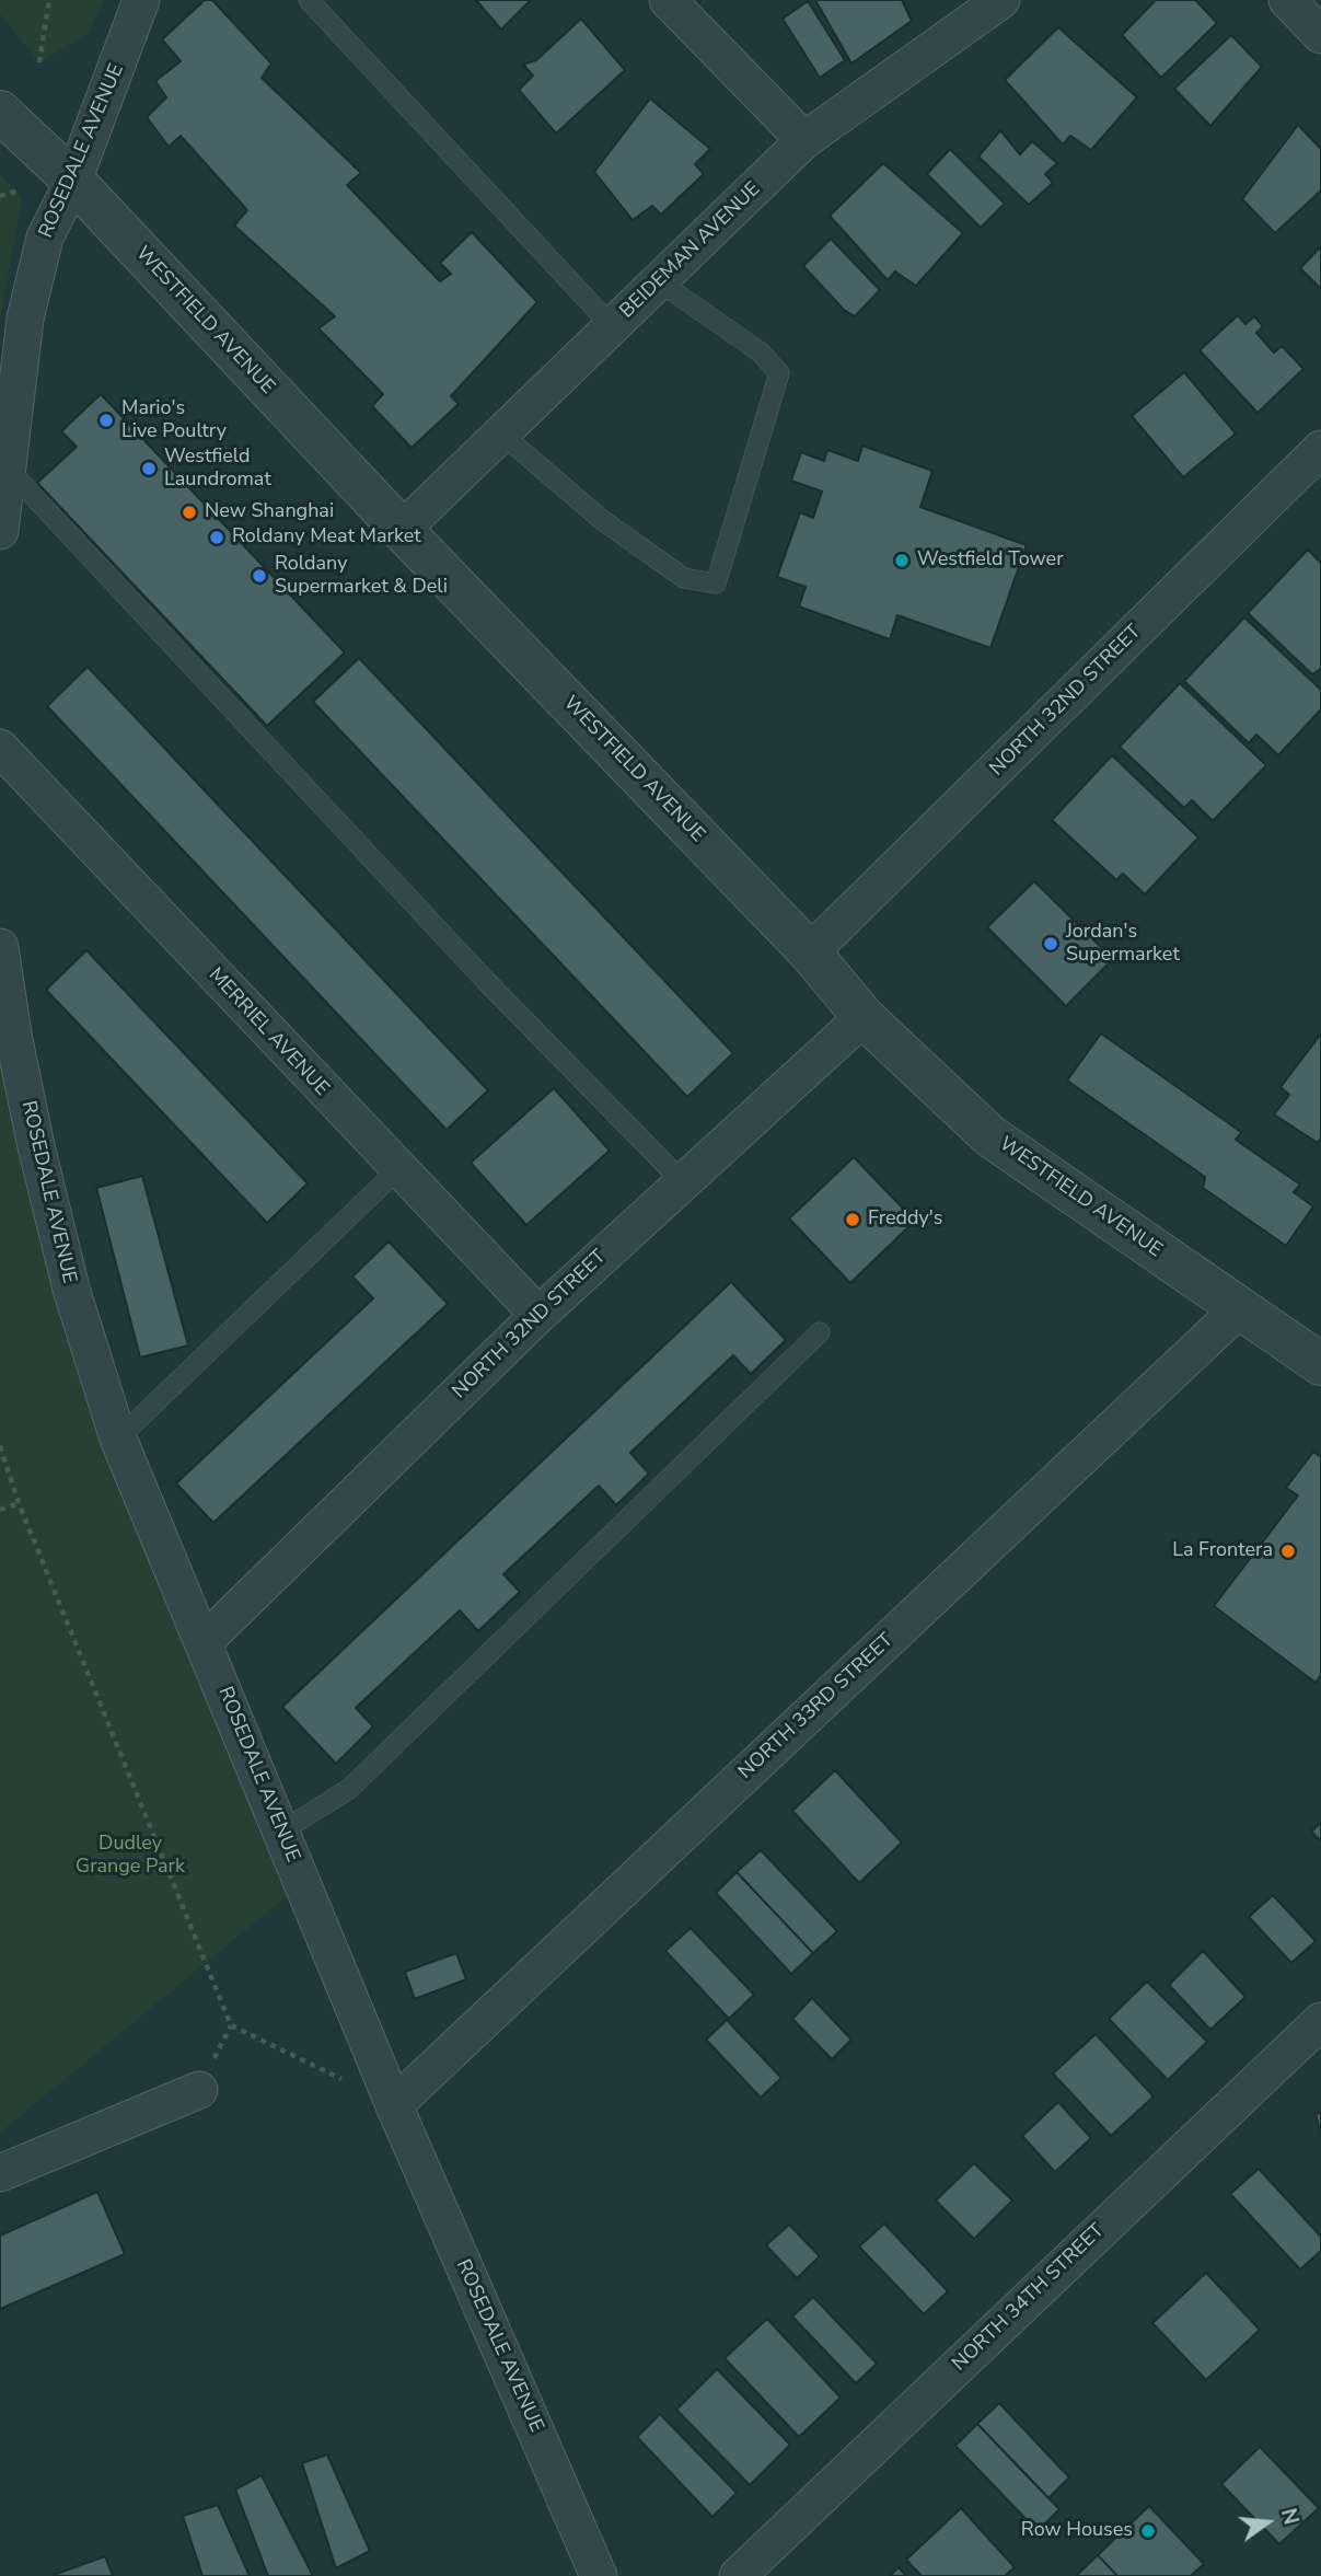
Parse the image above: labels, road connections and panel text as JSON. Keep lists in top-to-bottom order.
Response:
{
  "streets": {
    "street": [
      "ROSEDALE AVENUE",
      "BEIDEMAN AVENUE",
      "WESTFIELD AVENUE",
      "NORTH 32ND STREET",
      "MERRIEL AVENUE",
      "NORTH 33RD STREET",
      "NORTH 34TH STREET"
    ]
  },
  "crossings": [
    ["ROSEDALE AVENUE", "WESTFIELD AVENUE"],
    ["ROSEDALE AVENUE", "NORTH 32ND STREET"],
    ["ROSEDALE AVENUE", "NORTH 33RD STREET"],
    ["BEIDEMAN AVENUE", "WESTFIELD AVENUE"],
    ["WESTFIELD AVENUE", "NORTH 32ND STREET"],
    ["WESTFIELD AVENUE", "NORTH 33RD STREET"],
    ["NORTH 32ND STREET", "MERRIEL AVENUE"]
  ],
  "parks": ["Dudley Grange Park"],
  "places": [
    "Mario's Live Poultry",
    "Westfield Laundromat",
    "New Shanghai",
    "Roldany Meat Market",
    "Westfield Tower",
    "Roldany Supermarket & Deli",
    "Jordan's Supermarket",
    "Freddy's",
    "La Frontera",
    "Row Houses"
  ],
  "north": "right"
}
